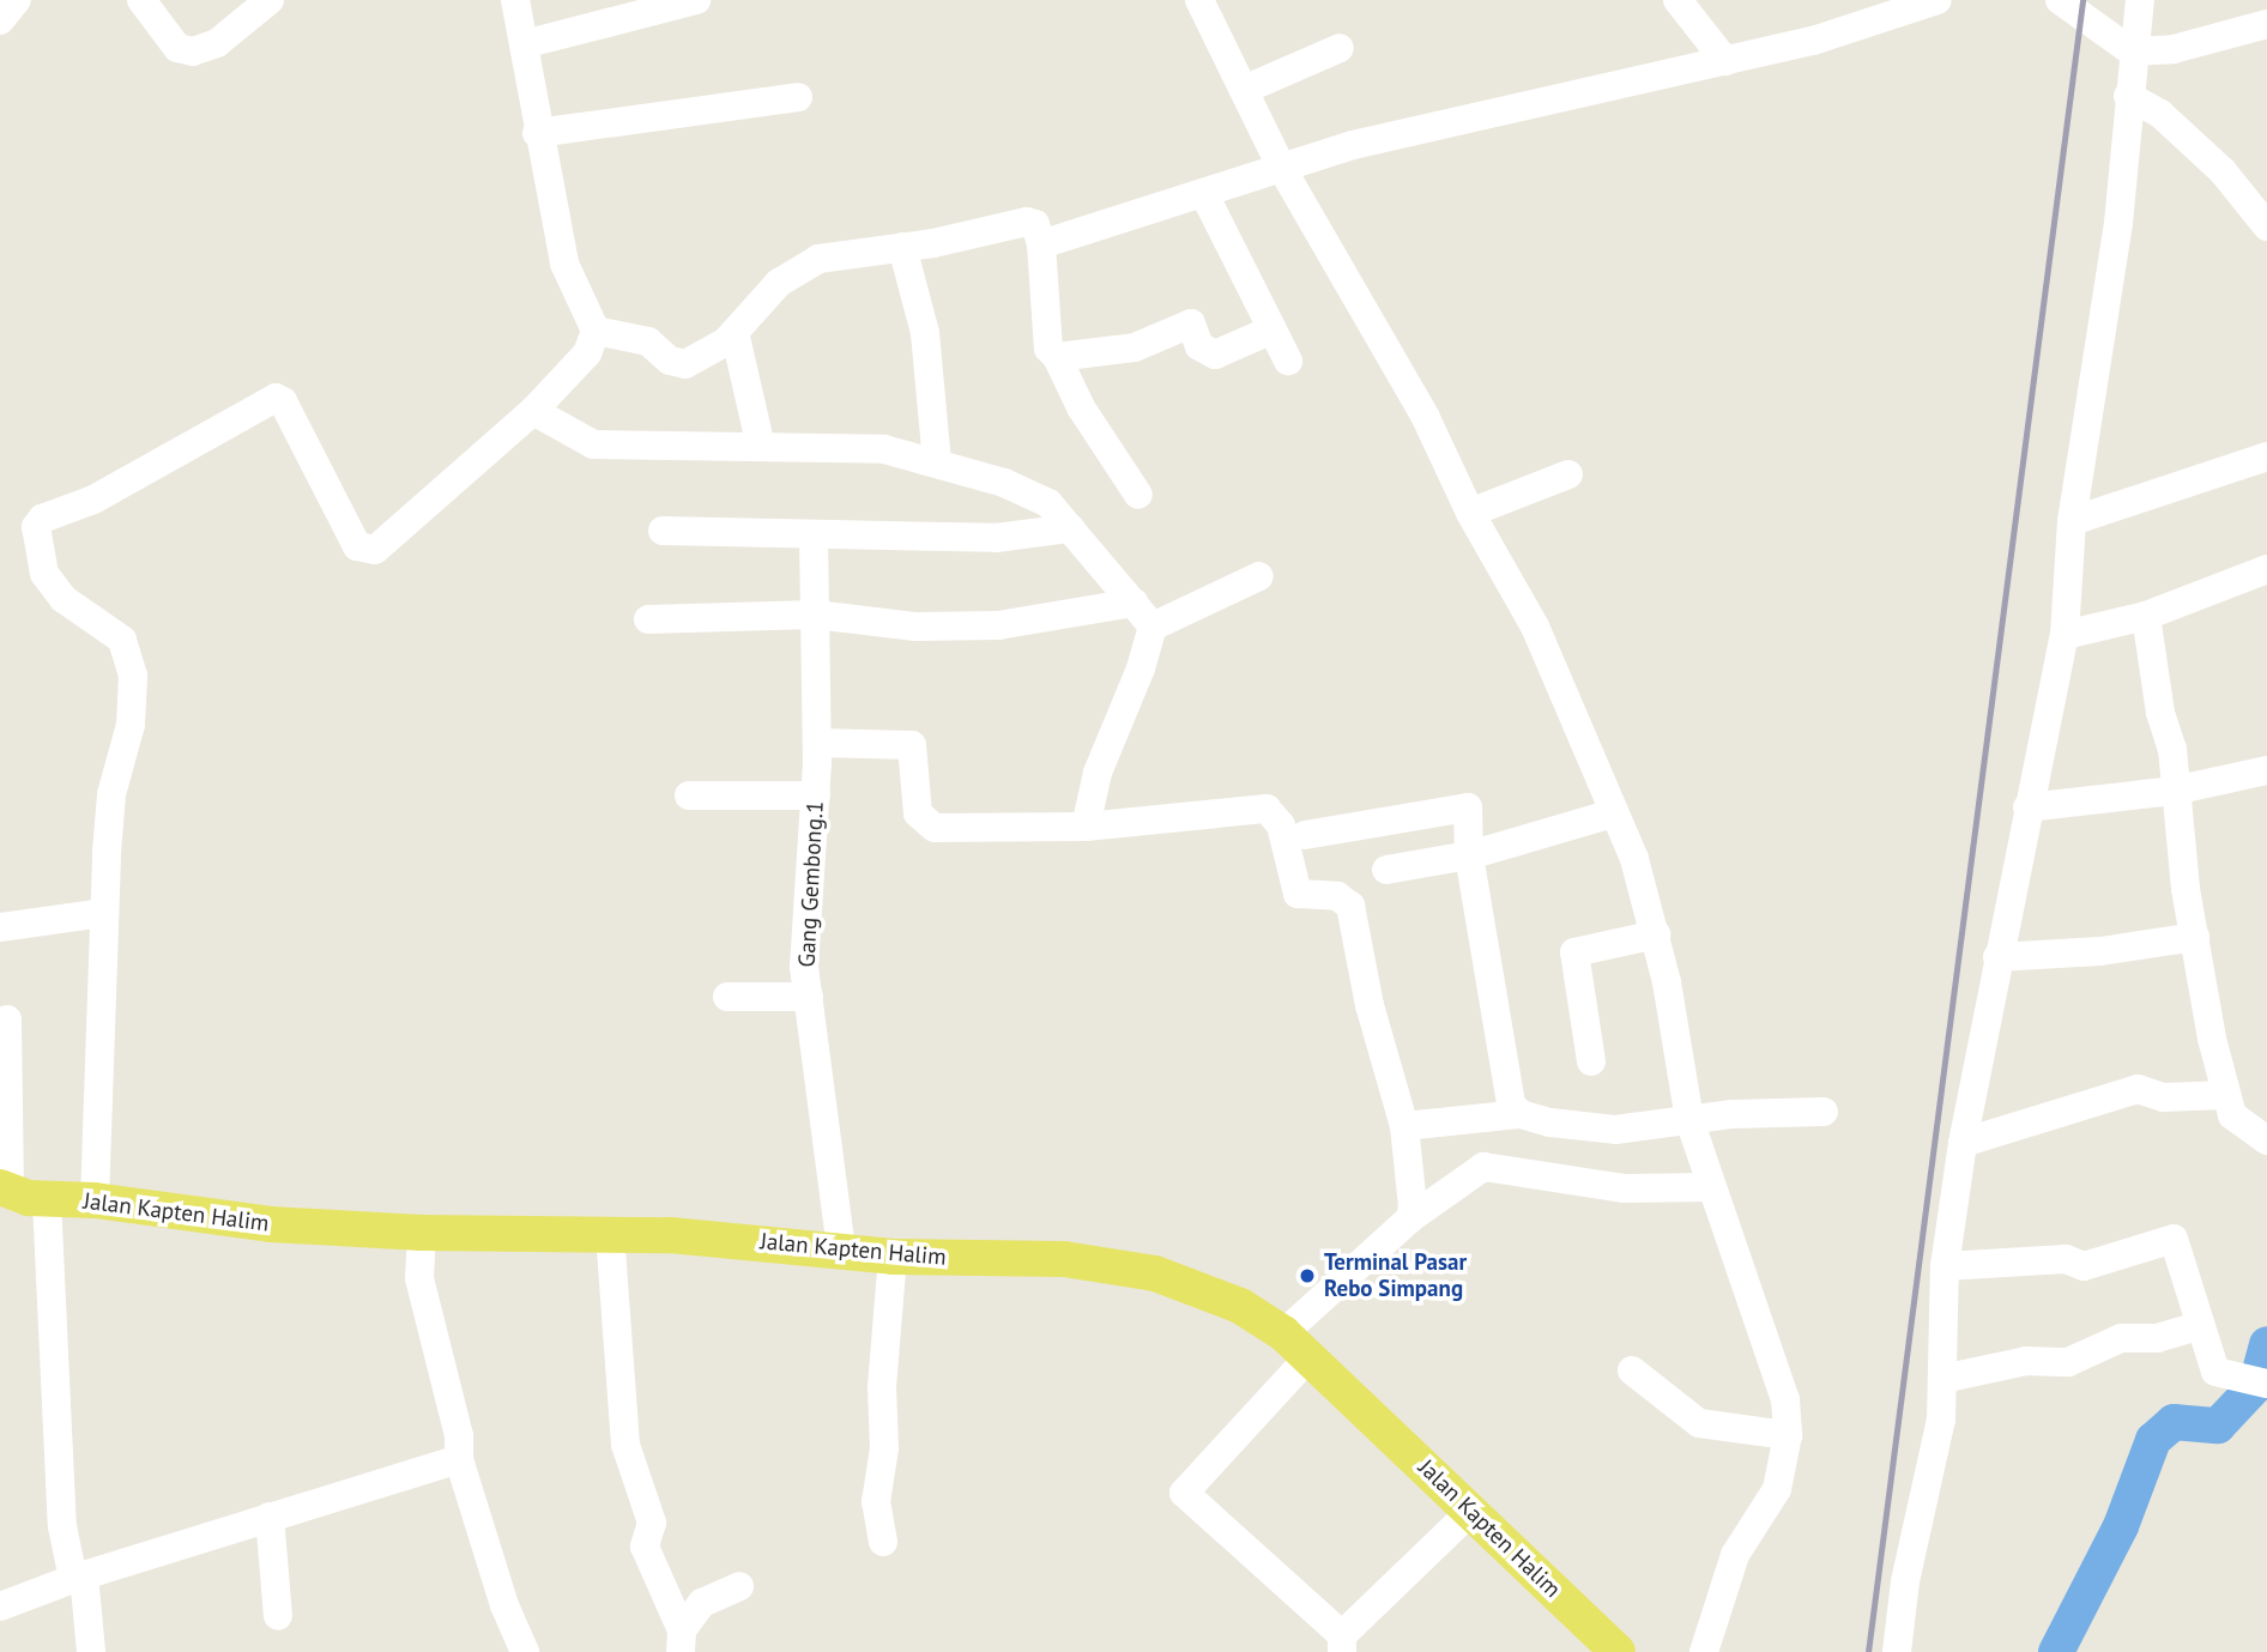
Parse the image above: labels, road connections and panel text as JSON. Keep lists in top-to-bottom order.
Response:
{
  "streets": {
    "main road": ["Jalan Kapten Halim"],
    "street": ["Gang Gembong.1"]
  },
  "crossings": [
    ["Gang Gembong.1", "Jalan Kapten Halim"]
  ],
  "places": ["Terminal Pasar Rebo Simpang"]
}
